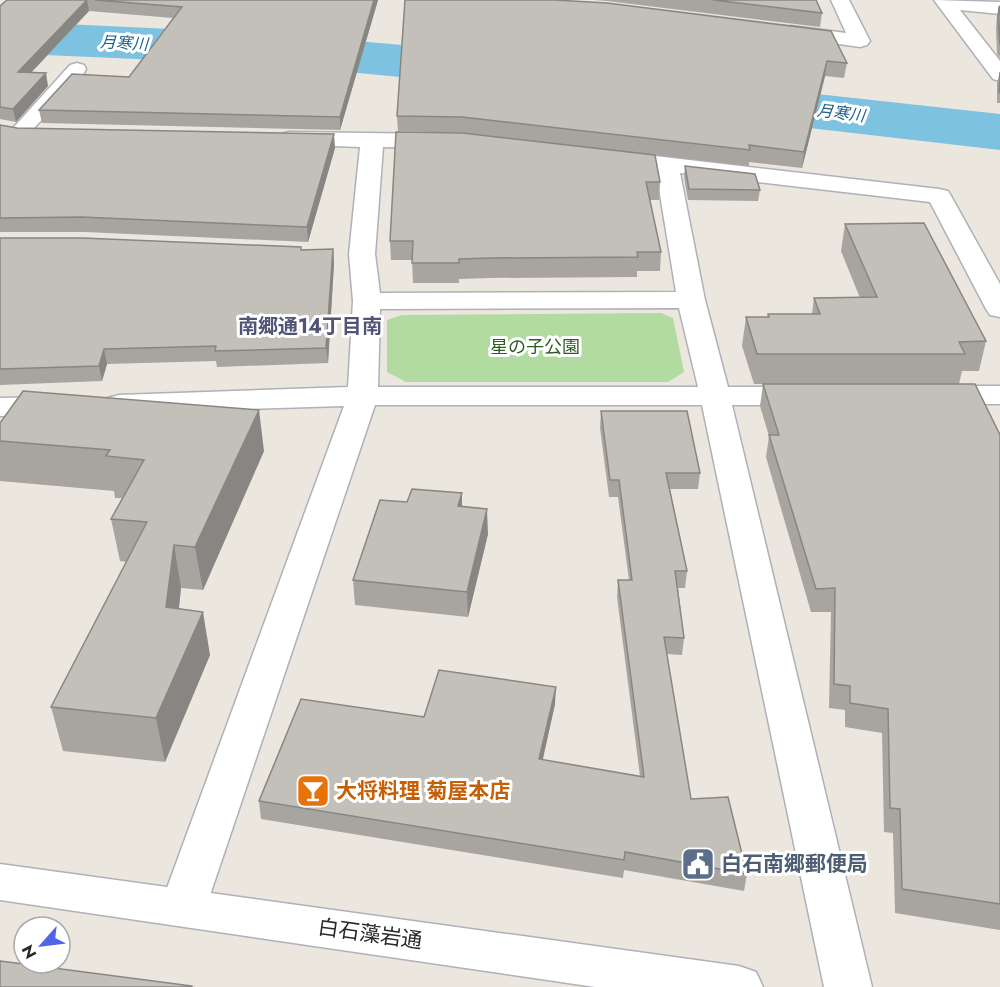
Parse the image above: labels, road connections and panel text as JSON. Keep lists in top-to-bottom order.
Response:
{
  "streets": {
    "street": ["白石藻岩通"]
  },
  "districts": ["南郷通14丁目南"],
  "water": ["月寒川"],
  "parks": ["星の子公園"],
  "places": {
    "bar": ["大将料理 菊屋本店"],
    "public building": ["白石南郷郵便局"]
  },
  "north": "bottom left"
}
